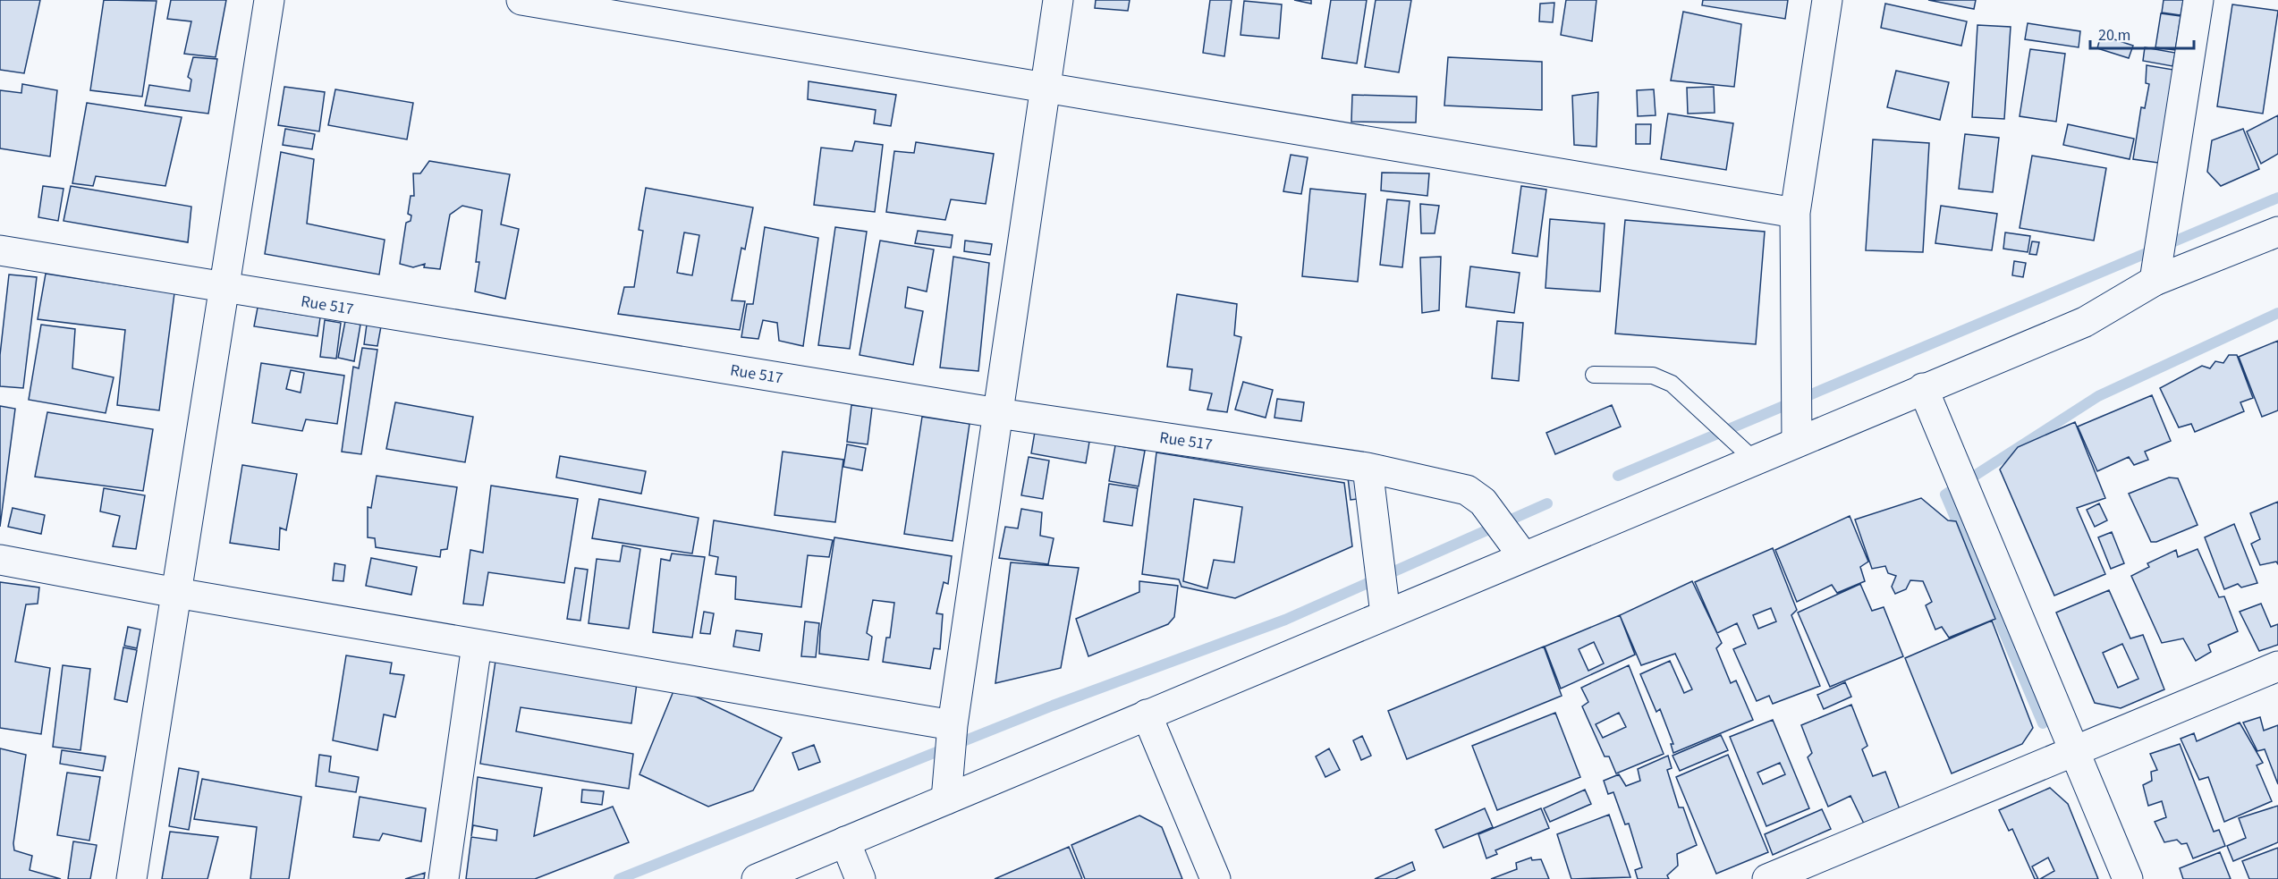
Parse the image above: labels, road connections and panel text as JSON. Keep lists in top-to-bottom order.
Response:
{
  "streets": {
    "street": ["Rue 517"]
  },
  "scale_bar": "20 m"
}
